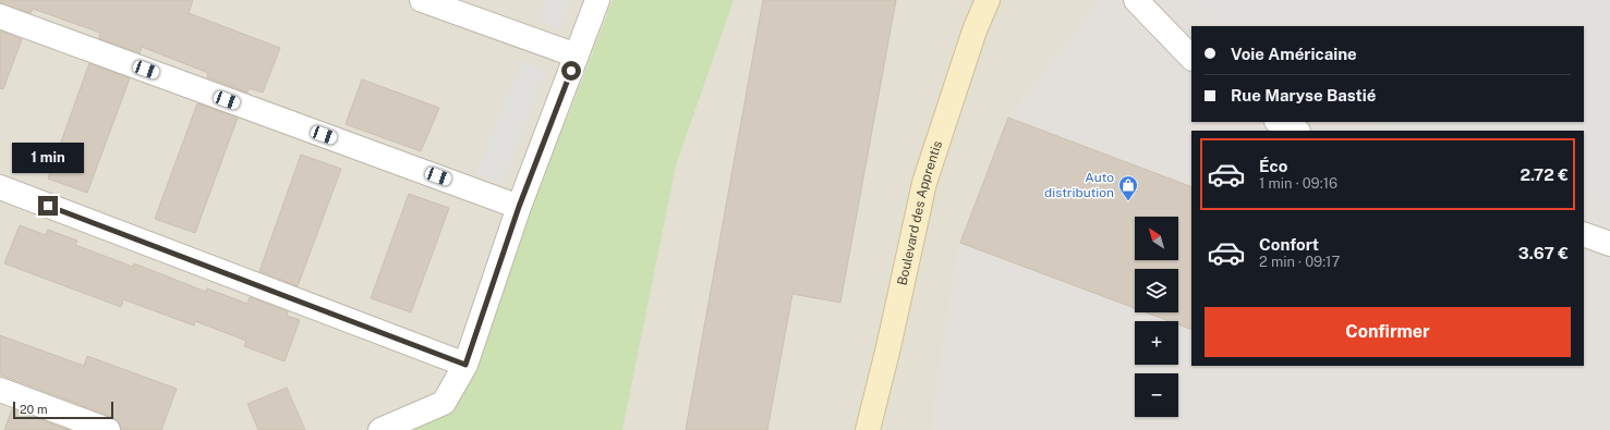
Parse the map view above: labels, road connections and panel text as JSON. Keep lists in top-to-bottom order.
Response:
{
  "streets": {
    "main road": ["Boulevard des Apprentis"]
  },
  "places": {
    "shop": ["Auto distribution"]
  },
  "scale_bar": "20 m",
  "north": "top left",
  "page": {
    "banner": ["Voie Américaine", "Rue Maryse Bastié"],
    "list": [
      {
        "name": "Éco",
        "note": "1 min · 09:16",
        "value": "2.72 €"
      },
      {
        "name": "Confort",
        "note": "2 min · 09:17",
        "value": "3.67 €"
      }
    ],
    "bubble": "1 min",
    "map_buttons": ["+", "−"],
    "buttons": "Confirmer",
    "scale": "20 m"
  }
}
